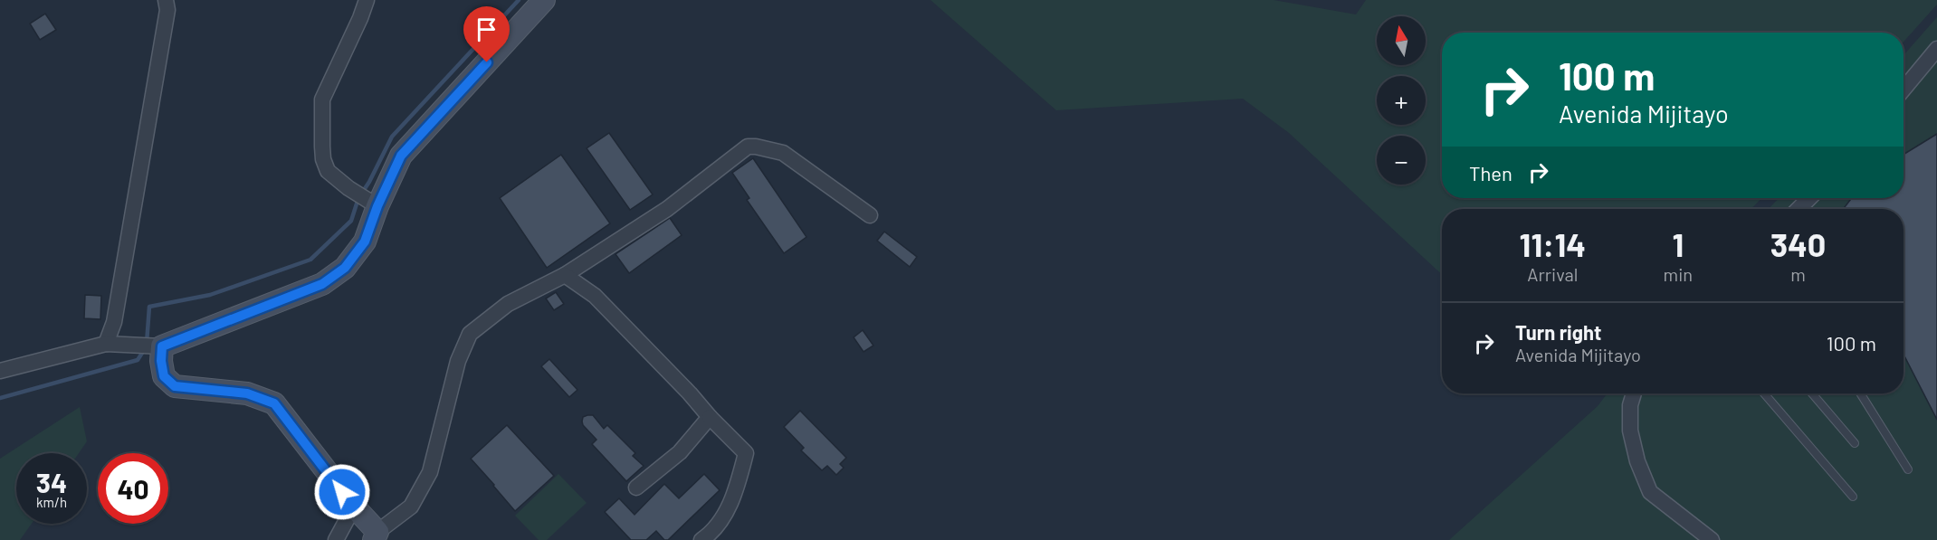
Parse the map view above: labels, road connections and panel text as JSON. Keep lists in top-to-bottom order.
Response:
{
  "north": "top",
  "page": {
    "map_buttons": ["+", "−"],
    "turn": ["100 m", "Avenida Mijitayo"],
    "then": "Then",
    "eta": [
      "11:14",
      "Arrival",
      "1",
      "min",
      "340",
      "m"
    ],
    "list": [
      {
        "name": "Turn right",
        "note": "Avenida Mijitayo",
        "value": "100 m"
      }
    ],
    "speed": "34 km/h",
    "limit": "40"
  }
}
